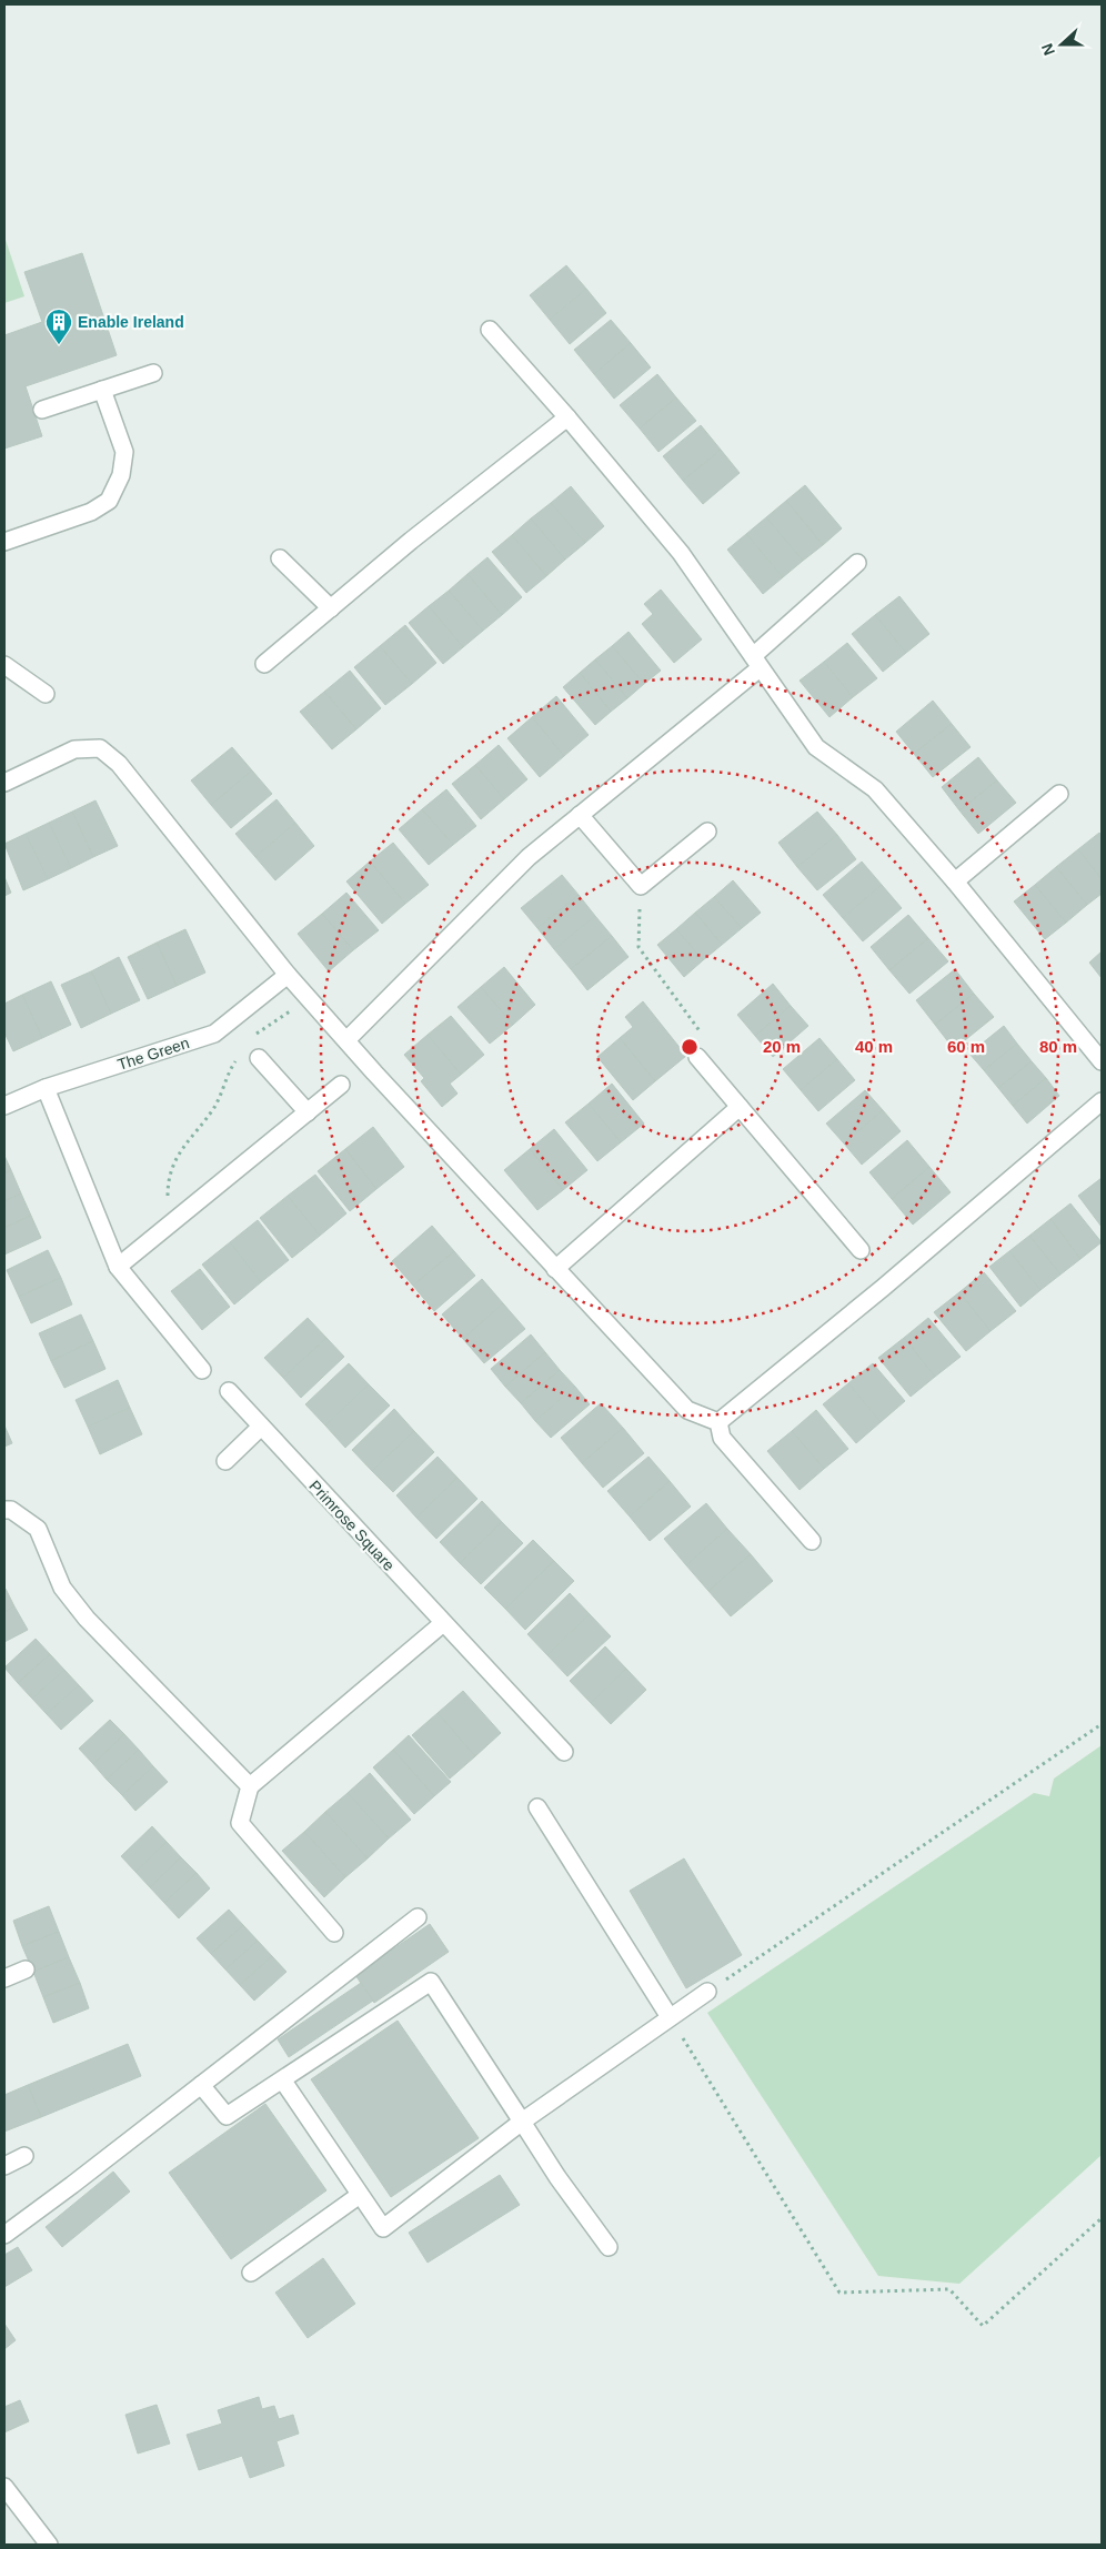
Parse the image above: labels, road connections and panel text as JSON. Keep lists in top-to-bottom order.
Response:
{
  "streets": {
    "street": ["The Green", "Primrose Square"]
  },
  "places": {
    "building": ["Enable Ireland"]
  },
  "north": "left",
  "rings": [
    "20 m",
    "40 m",
    "60 m",
    "80 m"
  ]
}
